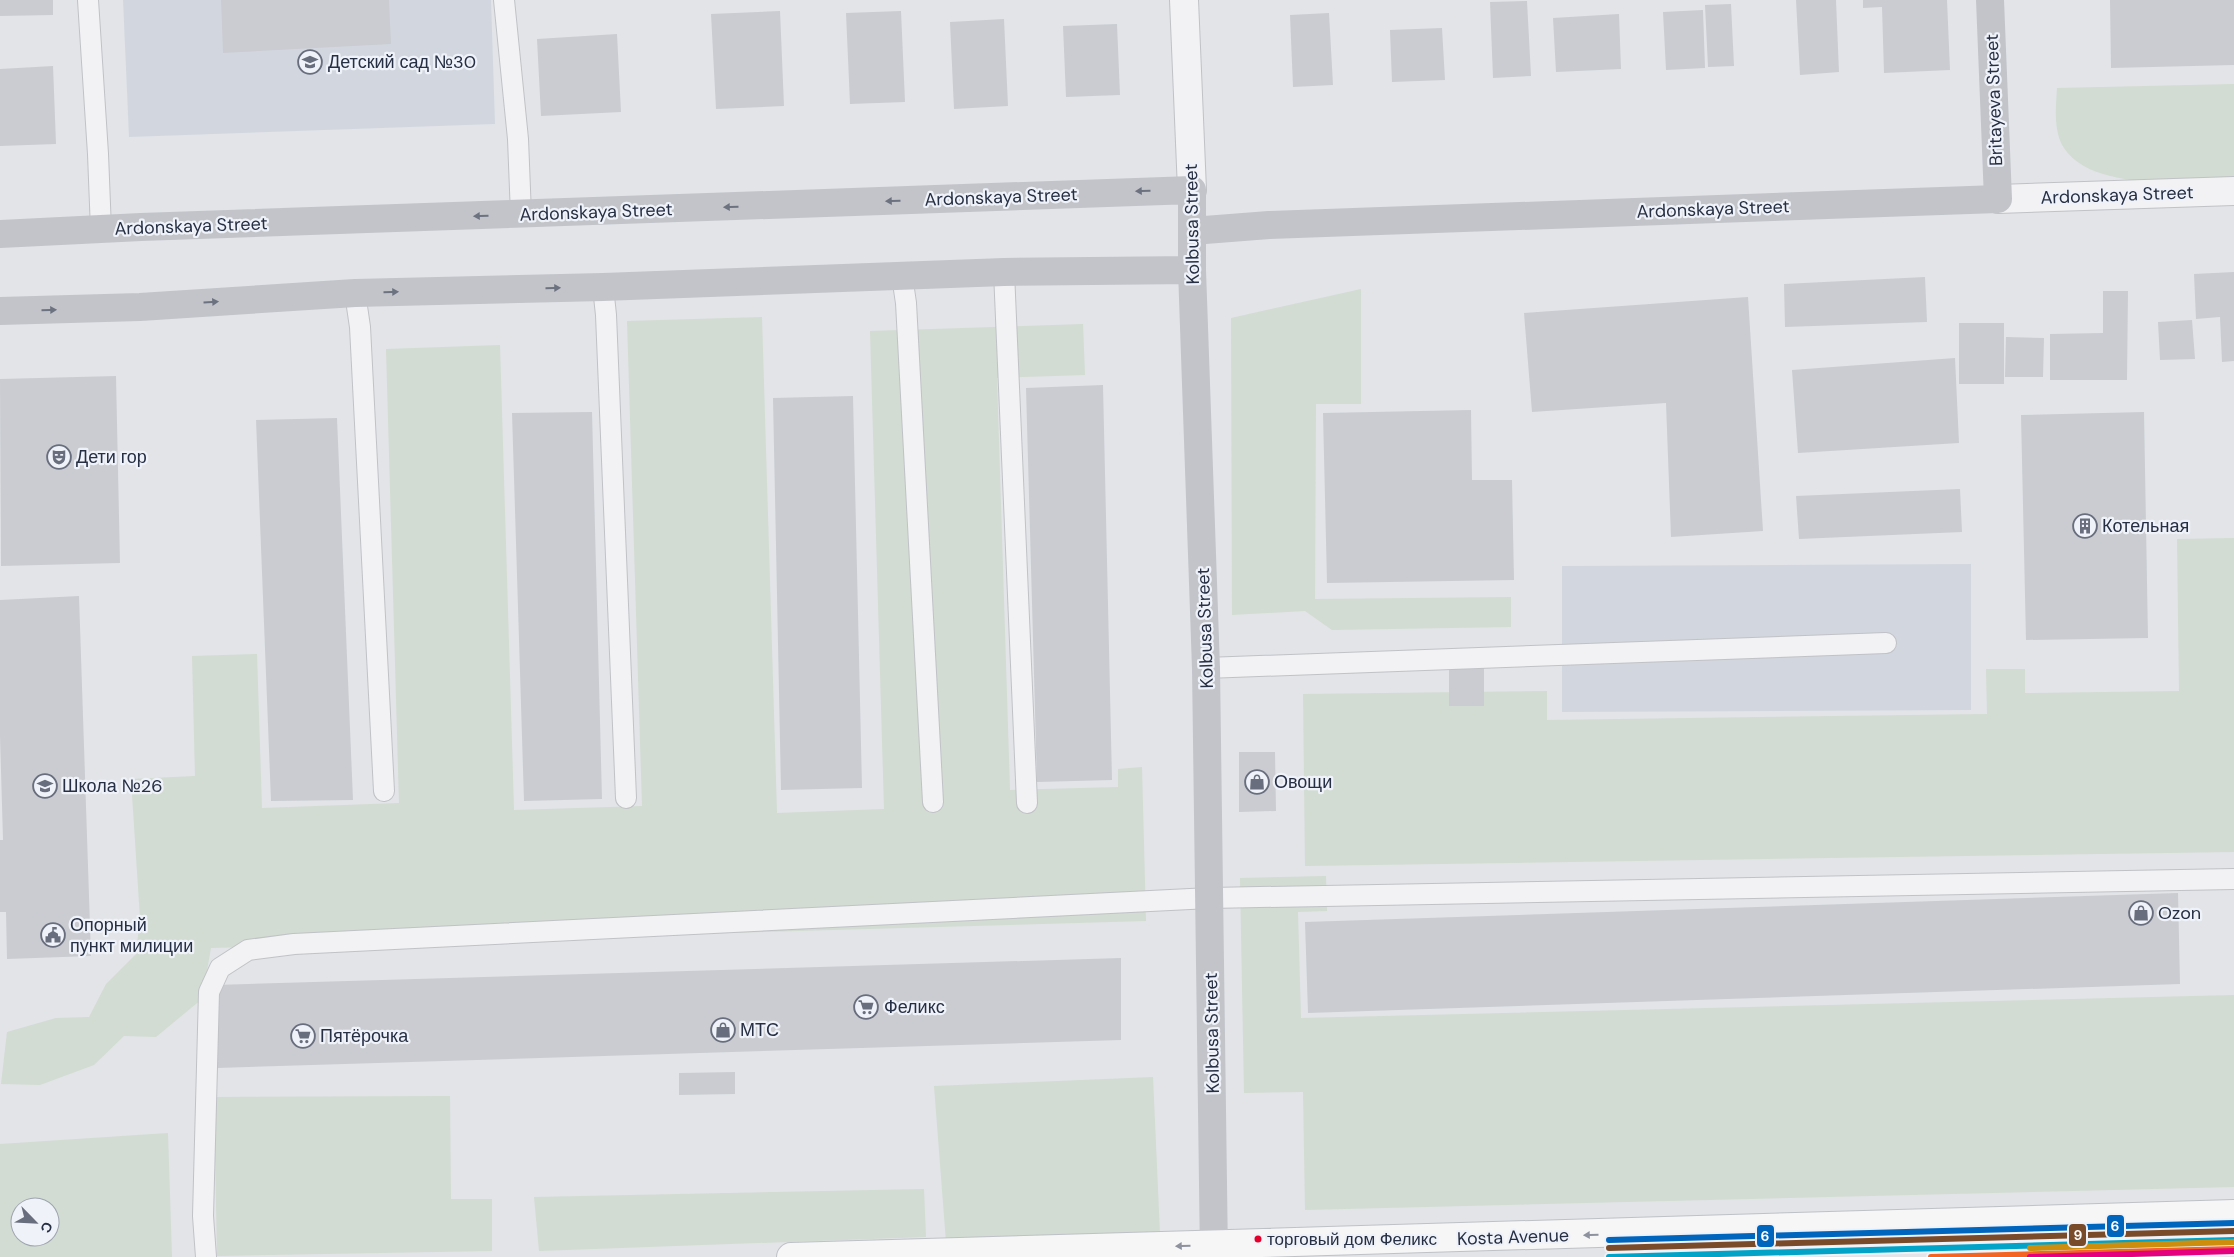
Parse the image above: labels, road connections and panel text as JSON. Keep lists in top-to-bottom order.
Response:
{
  "streets": {
    "main road": ["Kosta Avenue"],
    "street": ["Britayeva Street", "Ardonskaya Street", "Kolbusa Street"]
  },
  "crossings": [
    ["Britayeva Street", "Ardonskaya Street"],
    ["Ardonskaya Street", "Kolbusa Street"],
    ["Kolbusa Street", "Kosta Avenue"]
  ],
  "one_way": ["Kosta Avenue"],
  "places": {
    "school or university": ["Детский сад №30", "Школа №26"],
    "theatre": ["Дети гор"],
    "building": ["Котельная"],
    "shop": ["Овощи", "Ozon", "МТС"],
    "public building": ["Опорный пункт милиции"],
    "supermarket": ["Феликс", "Пятёрочка"],
    "other": ["торговый дом Феликс"]
  },
  "lines": ["transit line 6", "transit line 9"],
  "north": "bottom right"
}
